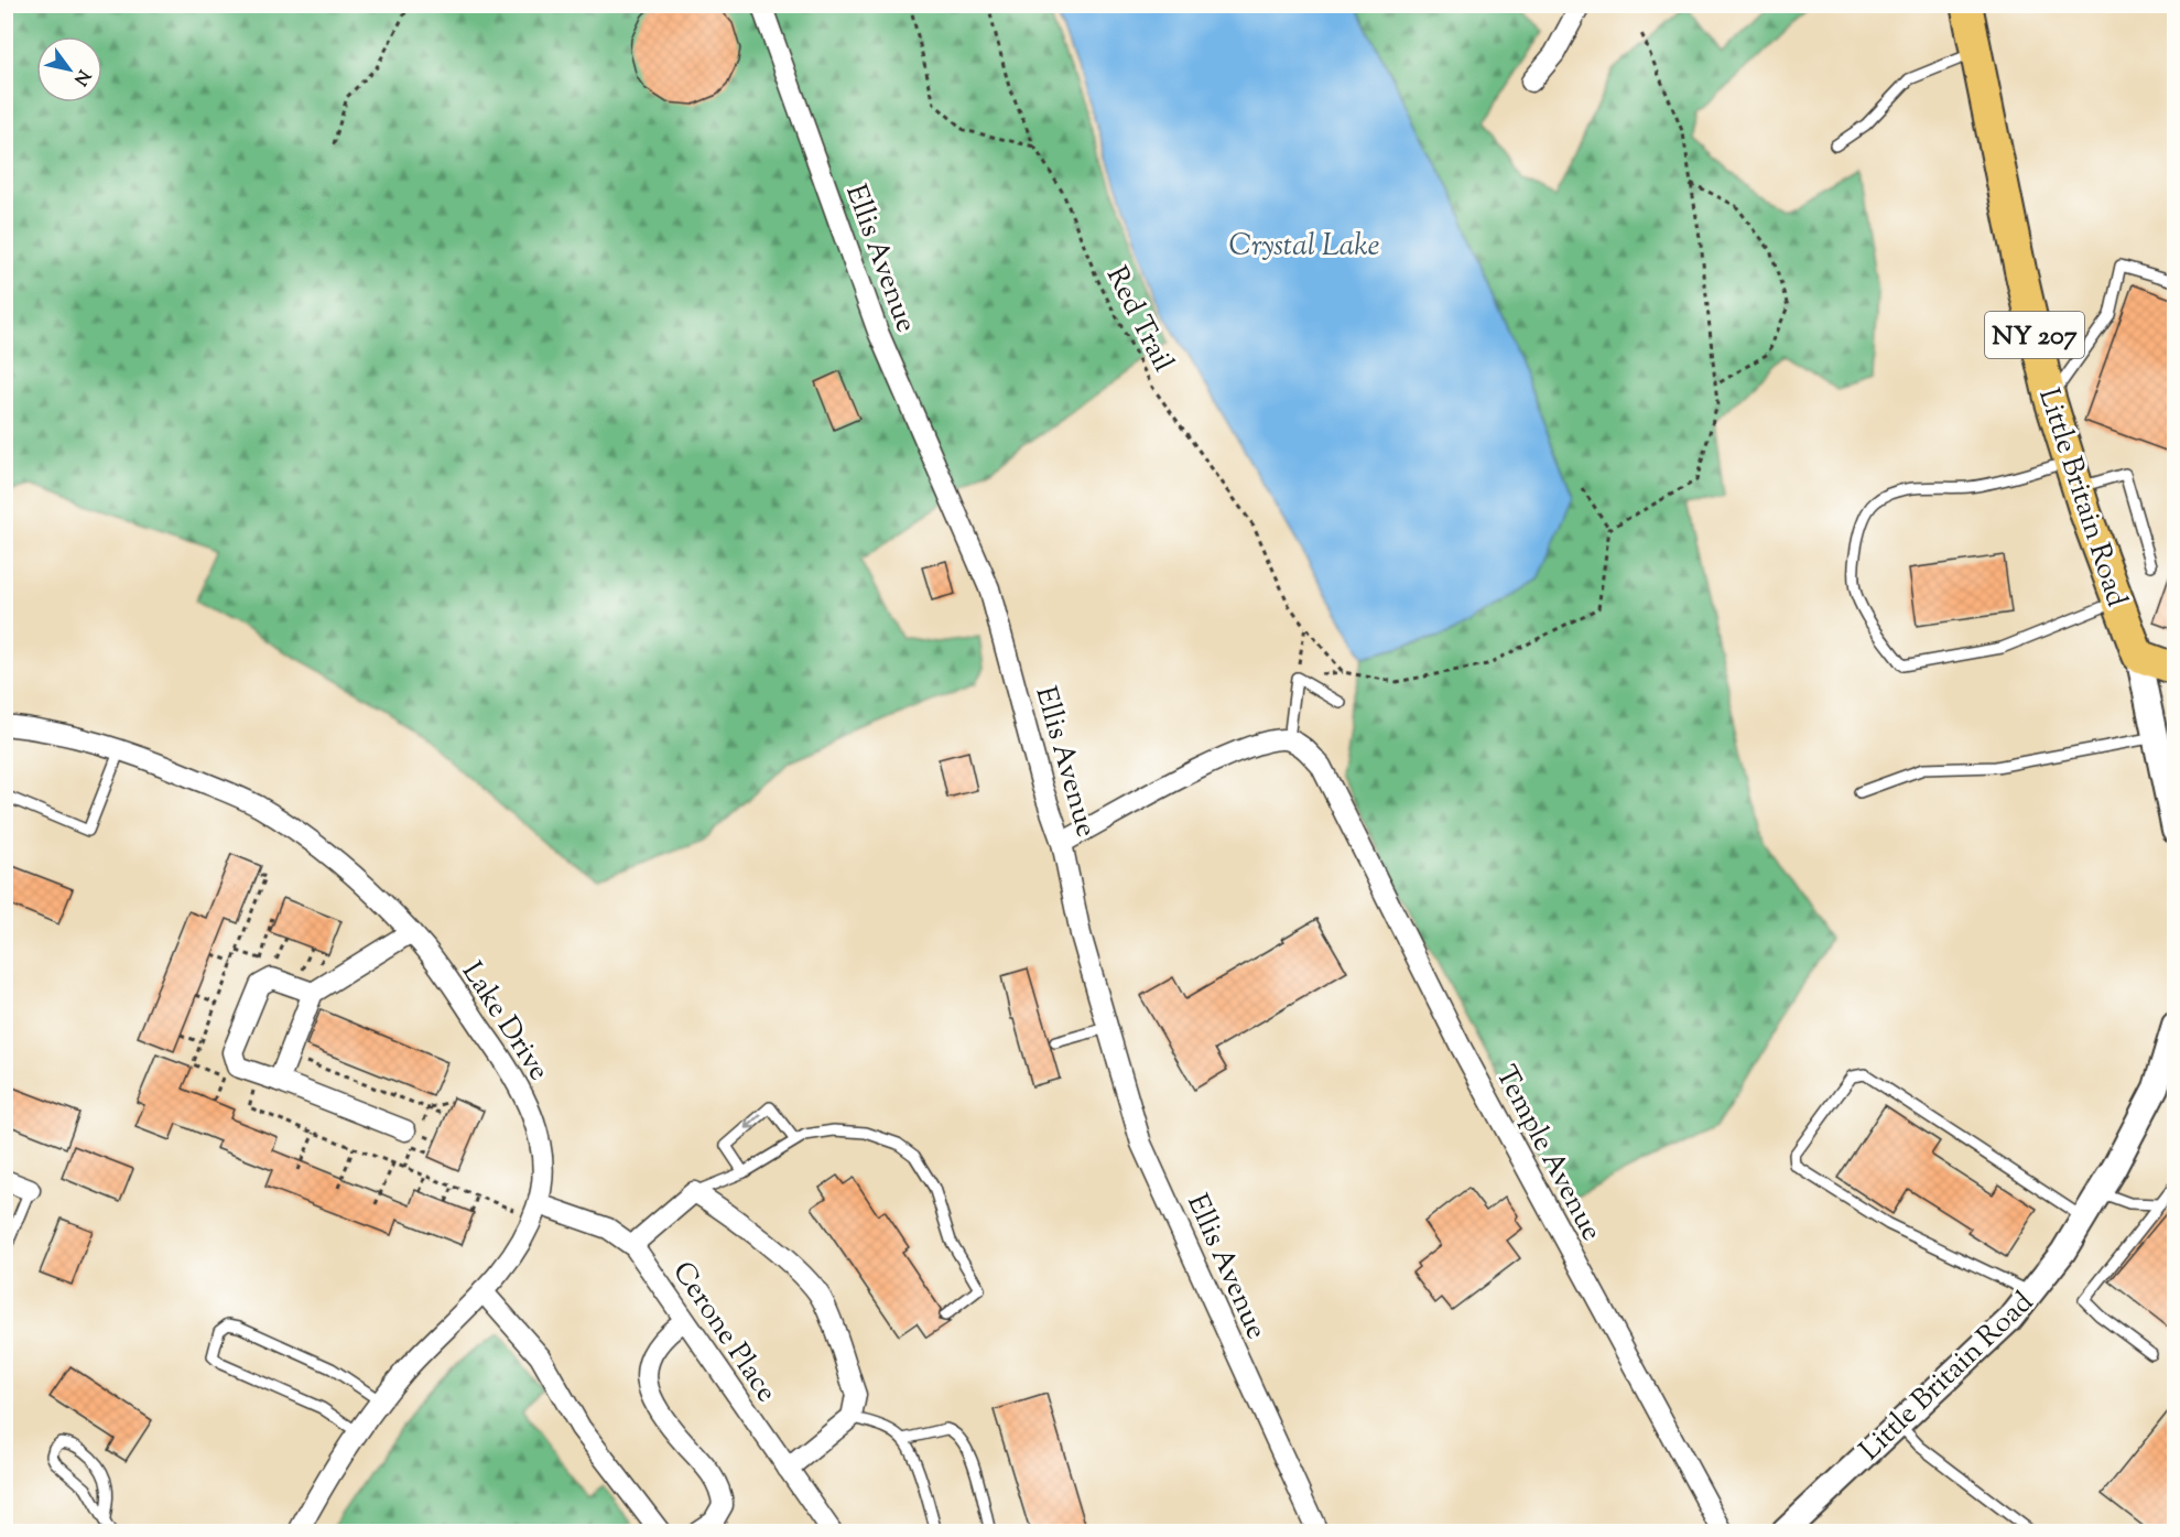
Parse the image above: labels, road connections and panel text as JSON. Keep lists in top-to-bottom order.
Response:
{
  "streets": {
    "main road": ["NY 207", "Little Britain Road"],
    "street": [
      "Ellis Avenue",
      "Lake Drive",
      "Temple Avenue",
      "Cerone Place"
    ],
    "path": ["Red Trail"]
  },
  "crossings": [
    ["Lake Drive", "Cerone Place"]
  ],
  "water": ["Crystal Lake"],
  "north": "bottom right"
}
